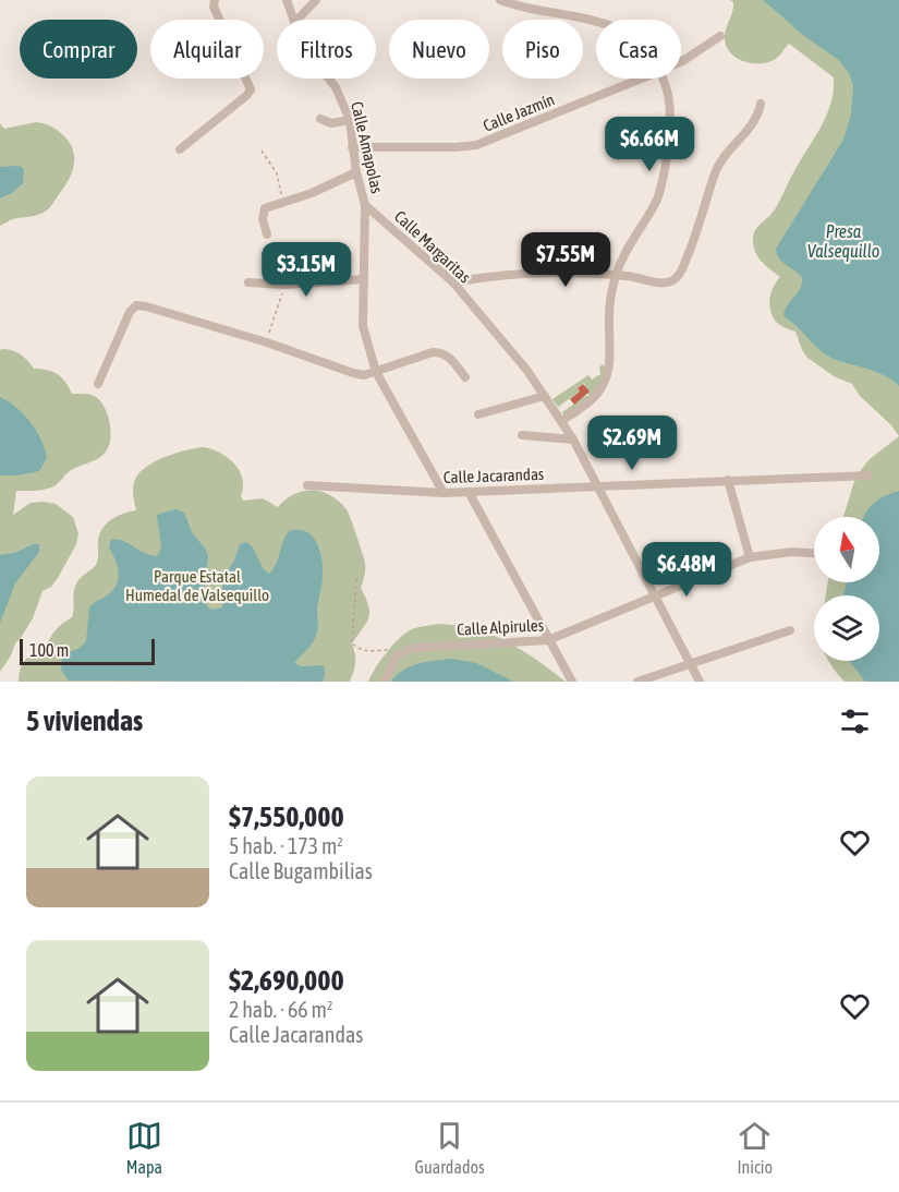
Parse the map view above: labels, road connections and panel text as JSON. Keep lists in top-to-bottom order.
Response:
{
  "streets": {
    "street": [
      "Calle Jazmín",
      "Calle Amapolas",
      "Calle Margaritas",
      "Calle Jacarandas",
      "Calle Alpirules"
    ]
  },
  "crossings": [
    ["Calle Jazmín", "Calle Amapolas"],
    ["Calle Amapolas", "Calle Margaritas"],
    ["Calle Amapolas", "Calle Jacarandas"],
    ["Calle Margaritas", "Calle Jacarandas"],
    ["Calle Margaritas", "Calle Alpirules"]
  ],
  "water": ["Presa Valsequillo"],
  "parks": ["Parque Estatal Humedal de Valsequillo"],
  "scale_bar": "100 m",
  "north": "top",
  "page": {
    "chip": [
      "Comprar",
      "Alquilar",
      "Filtros",
      "Nuevo",
      "Piso",
      "Casa"
    ],
    "price": [
      "$6.66M",
      "$7.55M",
      "$3.15M",
      "$2.69M",
      "$6.48M"
    ],
    "scale": "100 m",
    "heading": "5 viviendas",
    "list": [
      {
        "name": "$7,550,000",
        "note": "5 hab. · 173 m² · Calle Bugambilias"
      },
      {
        "name": "$2,690,000",
        "note": "2 hab. · 66 m² · Calle Jacarandas"
      }
    ],
    "tabs": ["Mapa", "Guardados", "Inicio"]
  }
}
